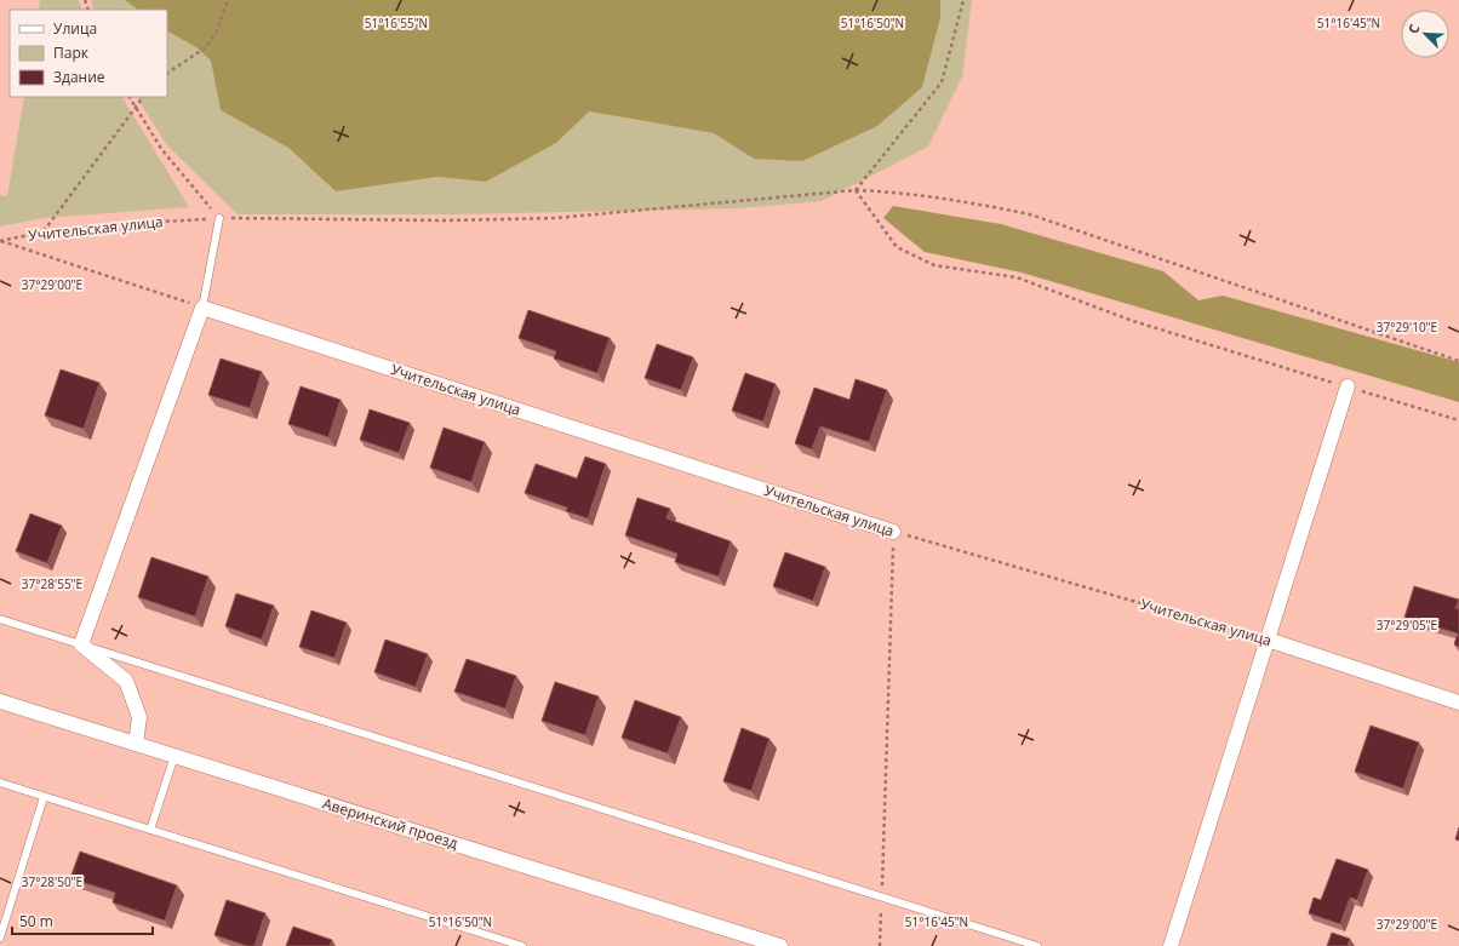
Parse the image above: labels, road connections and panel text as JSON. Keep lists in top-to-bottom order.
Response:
{
  "streets": {
    "street": ["Учительская улица", "Аверинский проезд"]
  },
  "legend": ["Улица", "Парк", "Здание"],
  "scale_bar": "50 m",
  "north": "top left",
  "coordinates": [
    "51°16'55\"N",
    "51°16'50\"N",
    "51°16'45\"N",
    "37°29'00\"E",
    "37°29'10\"E",
    "37°28'55\"E",
    "37°29'05\"E",
    "37°28'50\"E"
  ]
}
